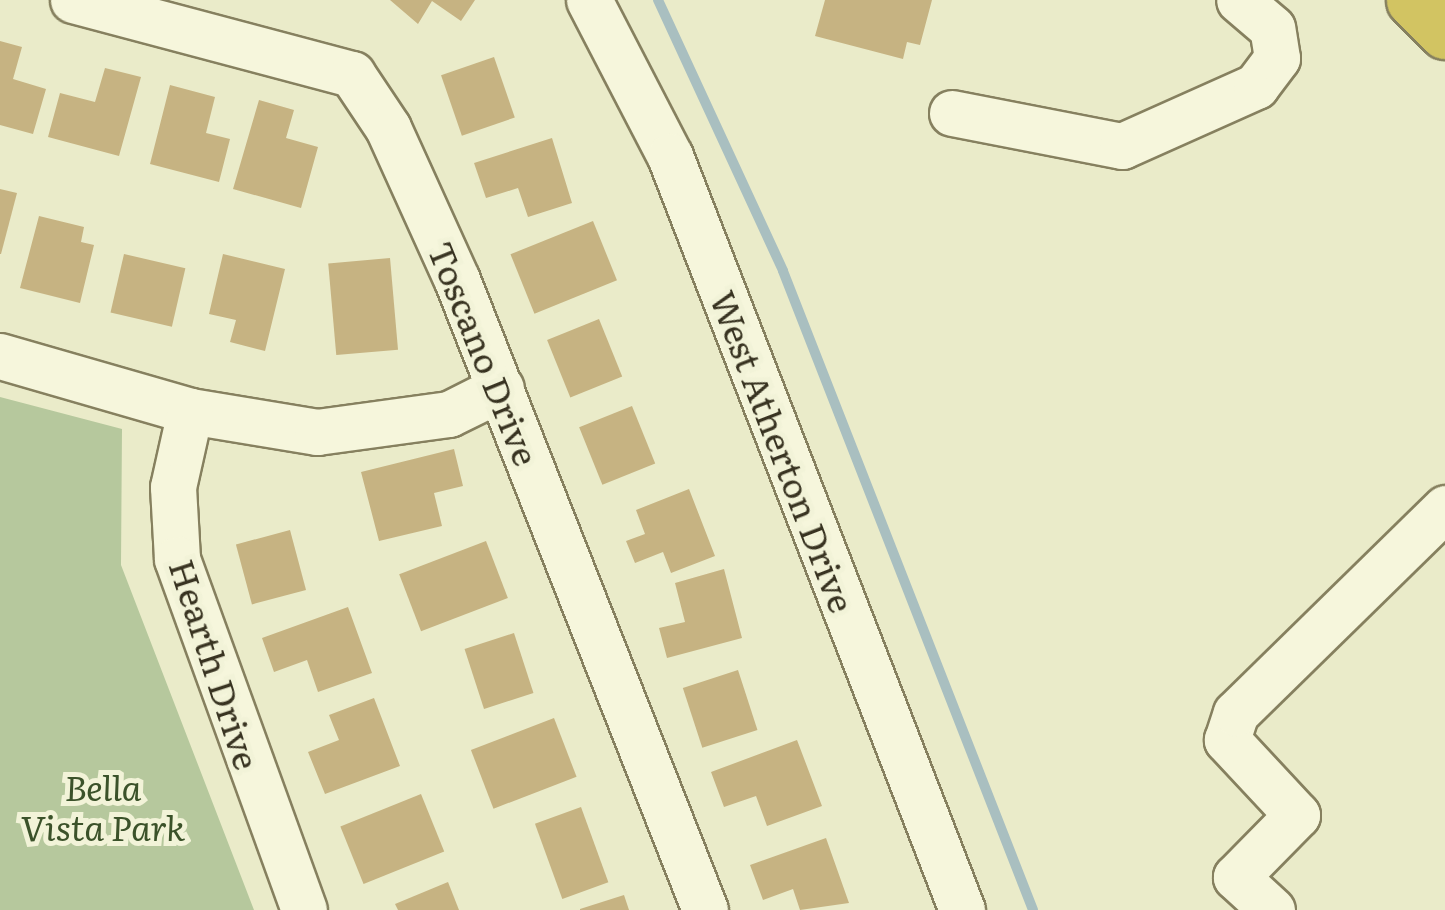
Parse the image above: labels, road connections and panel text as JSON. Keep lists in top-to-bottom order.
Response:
{
  "streets": {
    "street": ["Toscano Drive", "West Atherton Drive", "Hearth Drive"]
  },
  "parks": ["Bella Vista Park"]
}
